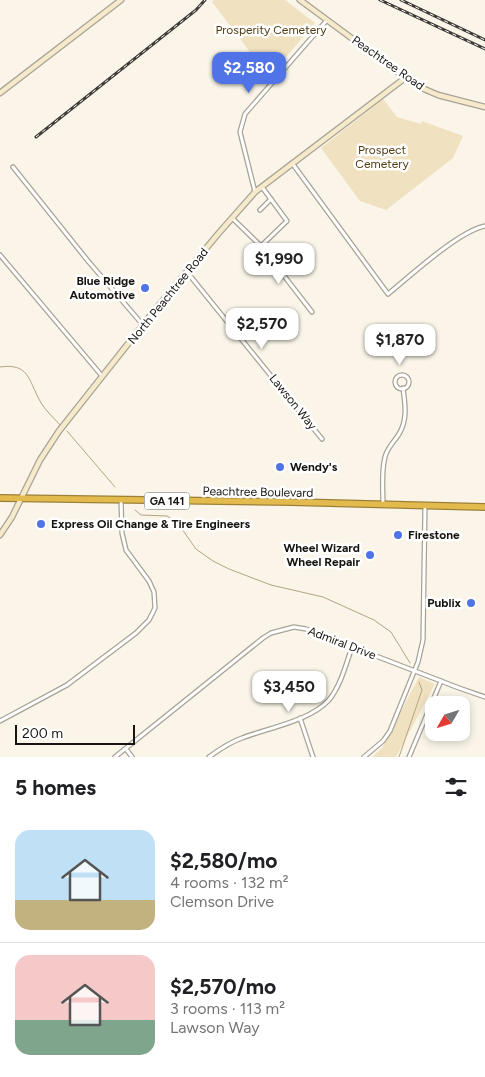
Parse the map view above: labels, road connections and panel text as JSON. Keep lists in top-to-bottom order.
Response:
{
  "streets": {
    "highway": ["Peachtree Boulevard", "GA 141"],
    "street": [
      "Peachtree Road",
      "North Peachtree Road",
      "Lawson Way",
      "Admiral Drive"
    ]
  },
  "crossings": [
    ["Peachtree Road", "North Peachtree Road"],
    ["North Peachtree Road", "Lawson Way"],
    ["North Peachtree Road", "Peachtree Boulevard"]
  ],
  "parks": ["Prosperity Cemetery", "Prospect Cemetery"],
  "places": [
    "Blue Ridge Automotive",
    "Wendy's",
    "Express Oil Change & Tire Engineers",
    "Firestone",
    "Wheel Wizard Wheel Repair",
    "Publix"
  ],
  "scale_bar": "200 m",
  "north": "bottom left",
  "page": {
    "price": [
      "$2,580",
      "$1,990",
      "$2,570",
      "$1,870",
      "$3,450"
    ],
    "scale": "200 m",
    "heading": "5 homes",
    "list": [
      {
        "name": "$2,580/mo",
        "note": "4 rooms · 132 m² · Clemson Drive"
      },
      {
        "name": "$2,570/mo",
        "note": "3 rooms · 113 m² · Lawson Way"
      }
    ]
  }
}
